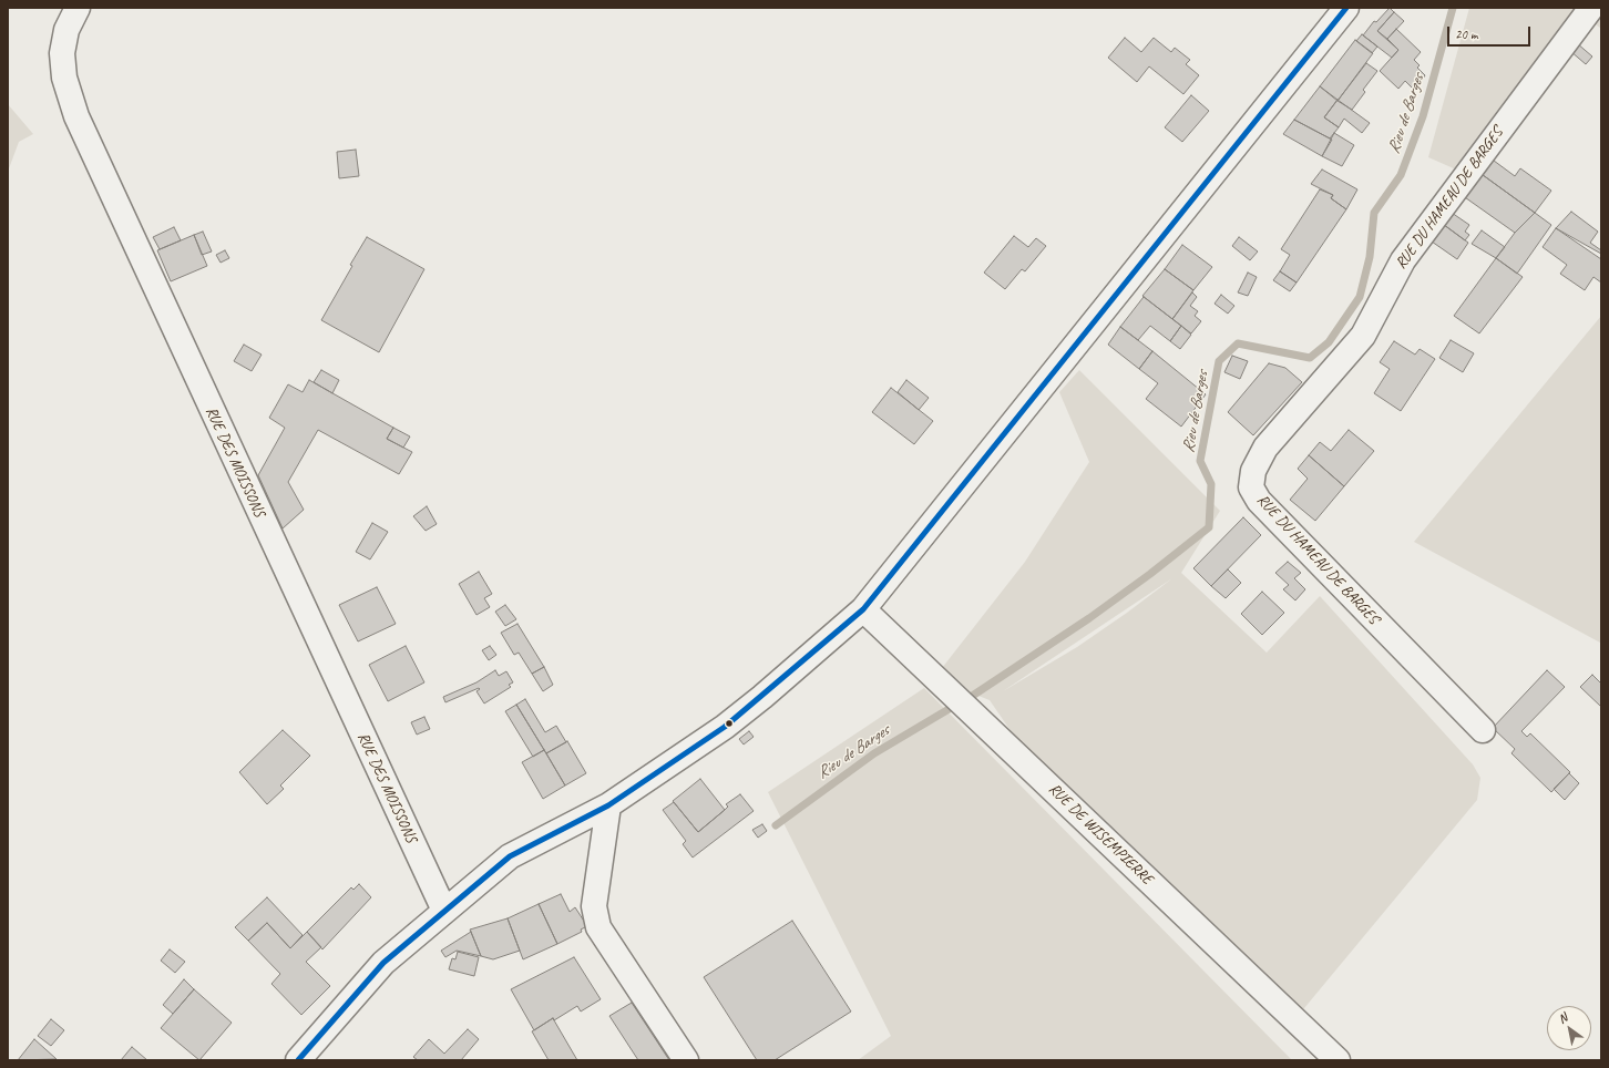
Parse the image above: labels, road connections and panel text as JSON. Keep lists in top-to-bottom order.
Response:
{
  "streets": {
    "street": ["RUE DU HAMEAU DE BARGES", "RUE DES MOISSONS", "RUE DE WISEMPIERRE"]
  },
  "water": ["Rieu de Barges"],
  "scale_bar": "20 m",
  "north": "top left"
}
